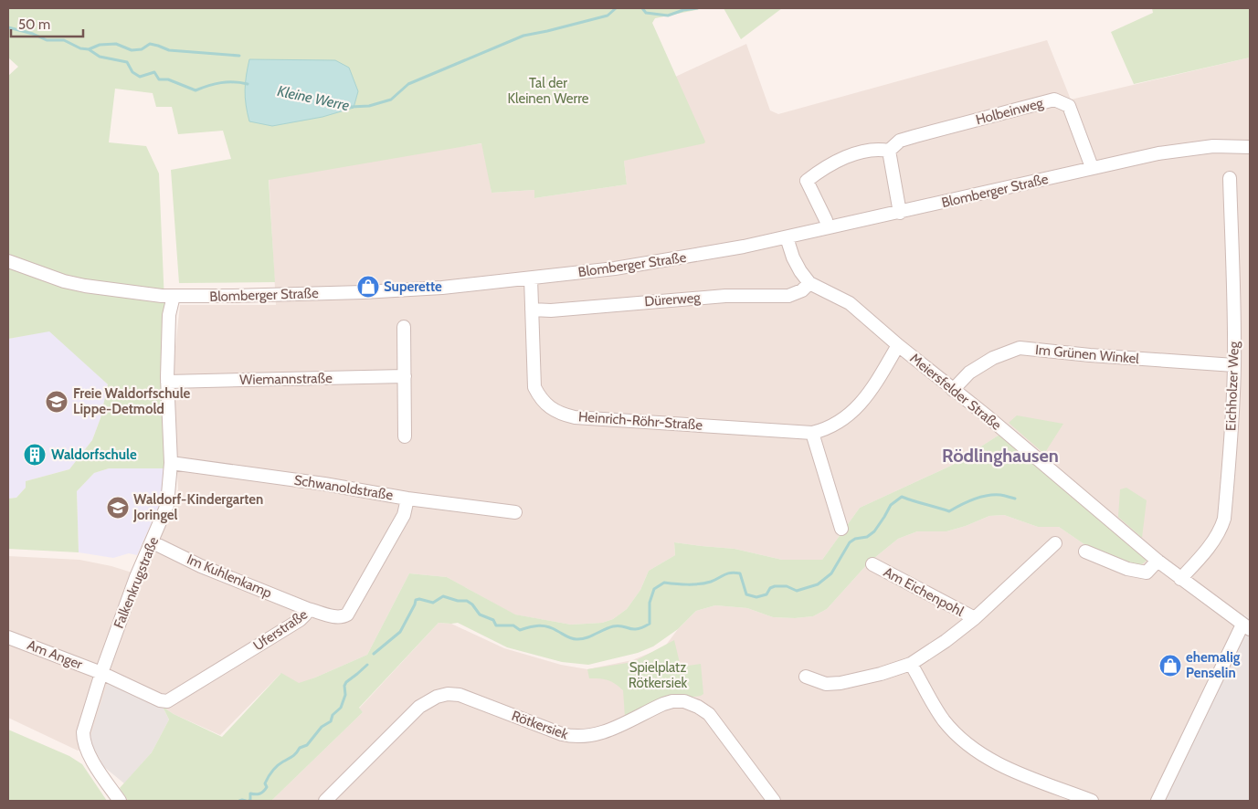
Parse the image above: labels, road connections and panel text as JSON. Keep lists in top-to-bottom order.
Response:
{
  "streets": {
    "street": [
      "Holbeinweg",
      "Blomberger Straße",
      "Dürerweg",
      "Im Grünen Winkel",
      "Wiemannstraße",
      "Eichholzer Weg",
      "Meiersfelder Straße",
      "Heinrich-Röhr-Straße",
      "Schwanoldstraße",
      "Im Kuhlenkamp",
      "Falkenkrugstraße",
      "Am Eichenpohl",
      "Uferstraße",
      "Am Anger",
      "Rötkersiek"
    ]
  },
  "crossings": [
    ["Holbeinweg", "Blomberger Straße"],
    ["Blomberger Straße", "Meiersfelder Straße"],
    ["Blomberger Straße", "Heinrich-Röhr-Straße"],
    ["Blomberger Straße", "Falkenkrugstraße"],
    ["Dürerweg", "Meiersfelder Straße"],
    ["Dürerweg", "Heinrich-Röhr-Straße"],
    ["Im Grünen Winkel", "Eichholzer Weg"],
    ["Im Grünen Winkel", "Meiersfelder Straße"],
    ["Wiemannstraße", "Falkenkrugstraße"],
    ["Eichholzer Weg", "Meiersfelder Straße"],
    ["Meiersfelder Straße", "Heinrich-Röhr-Straße"],
    ["Schwanoldstraße", "Falkenkrugstraße"],
    ["Schwanoldstraße", "Uferstraße"],
    ["Im Kuhlenkamp", "Falkenkrugstraße"],
    ["Im Kuhlenkamp", "Uferstraße"],
    ["Falkenkrugstraße", "Uferstraße"],
    ["Falkenkrugstraße", "Am Anger"],
    ["Uferstraße", "Am Anger"]
  ],
  "districts": ["Rödlinghausen"],
  "water": ["Kleine Werre"],
  "parks": ["Tal der Kleinen Werre", "Spielplatz Rötkersiek"],
  "places": {
    "shop": ["Superette", "ehemalig Penselin"],
    "school or university": ["Freie Waldorfschule Lippe-Detmold", "Waldorf-Kindergarten Joringel"],
    "building": ["Waldorfschule"]
  },
  "scale_bar": "50 m"
}
